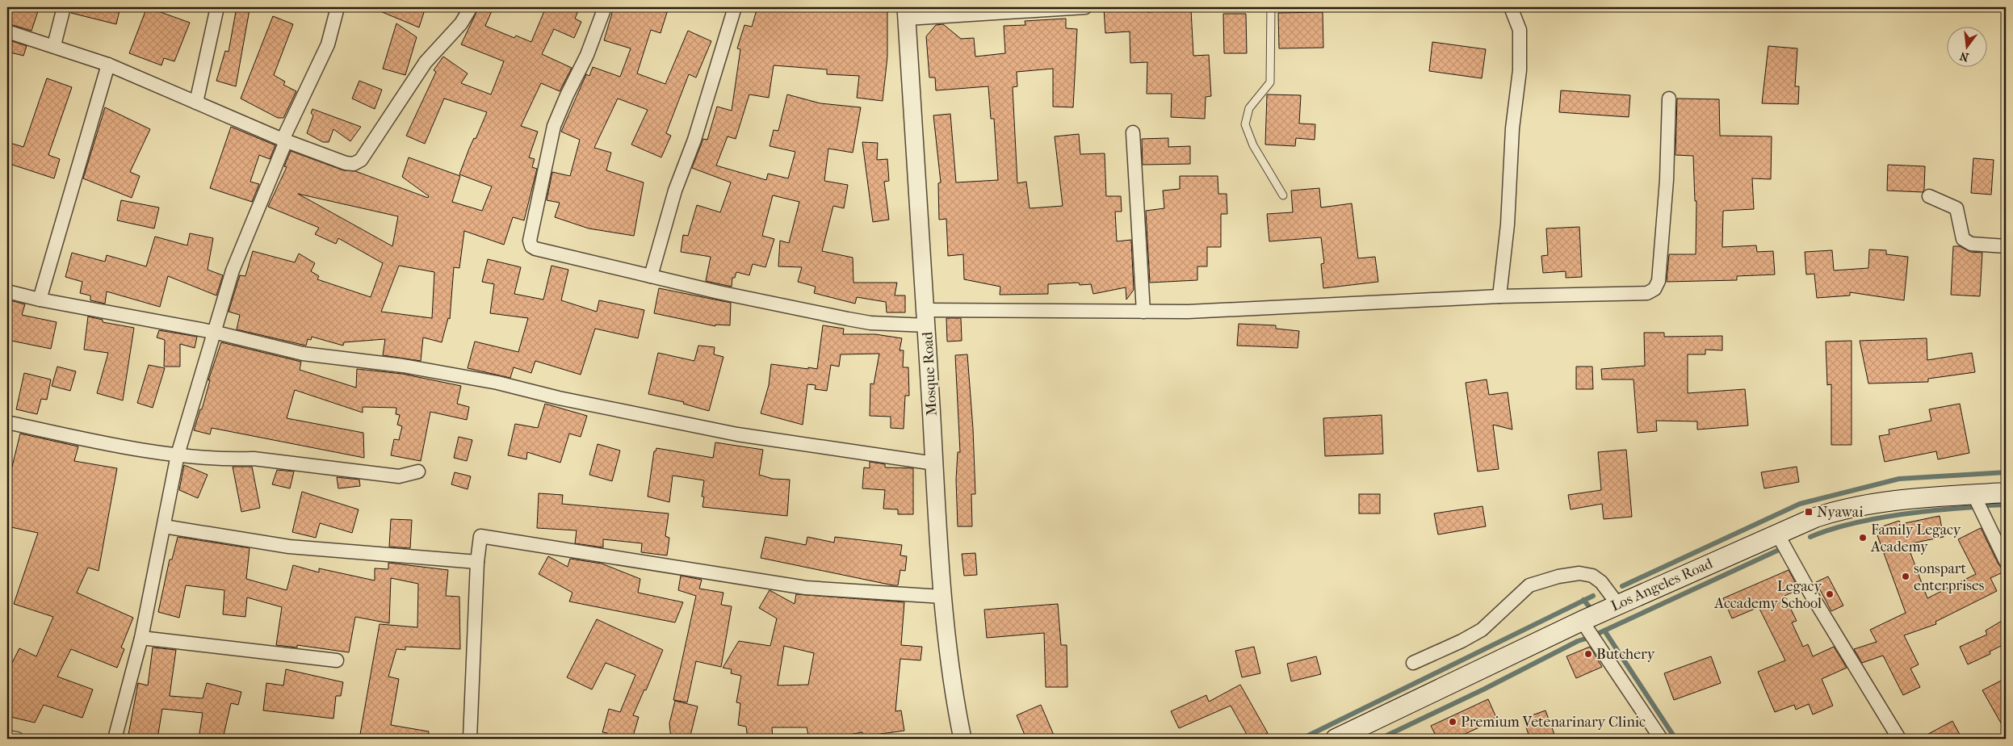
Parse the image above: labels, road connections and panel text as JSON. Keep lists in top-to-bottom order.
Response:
{
  "streets": {
    "main road": ["Los Angeles Road"],
    "street": ["Mosque Road"]
  },
  "places": {
    "transit": ["Nyawai"],
    "other": [
      "Family Legacy Academy",
      "sonspart enterprises",
      "Legacy Accademy School",
      "Butchery",
      "Premium Vetenarinary Clinic"
    ]
  },
  "north": "bottom"
}
